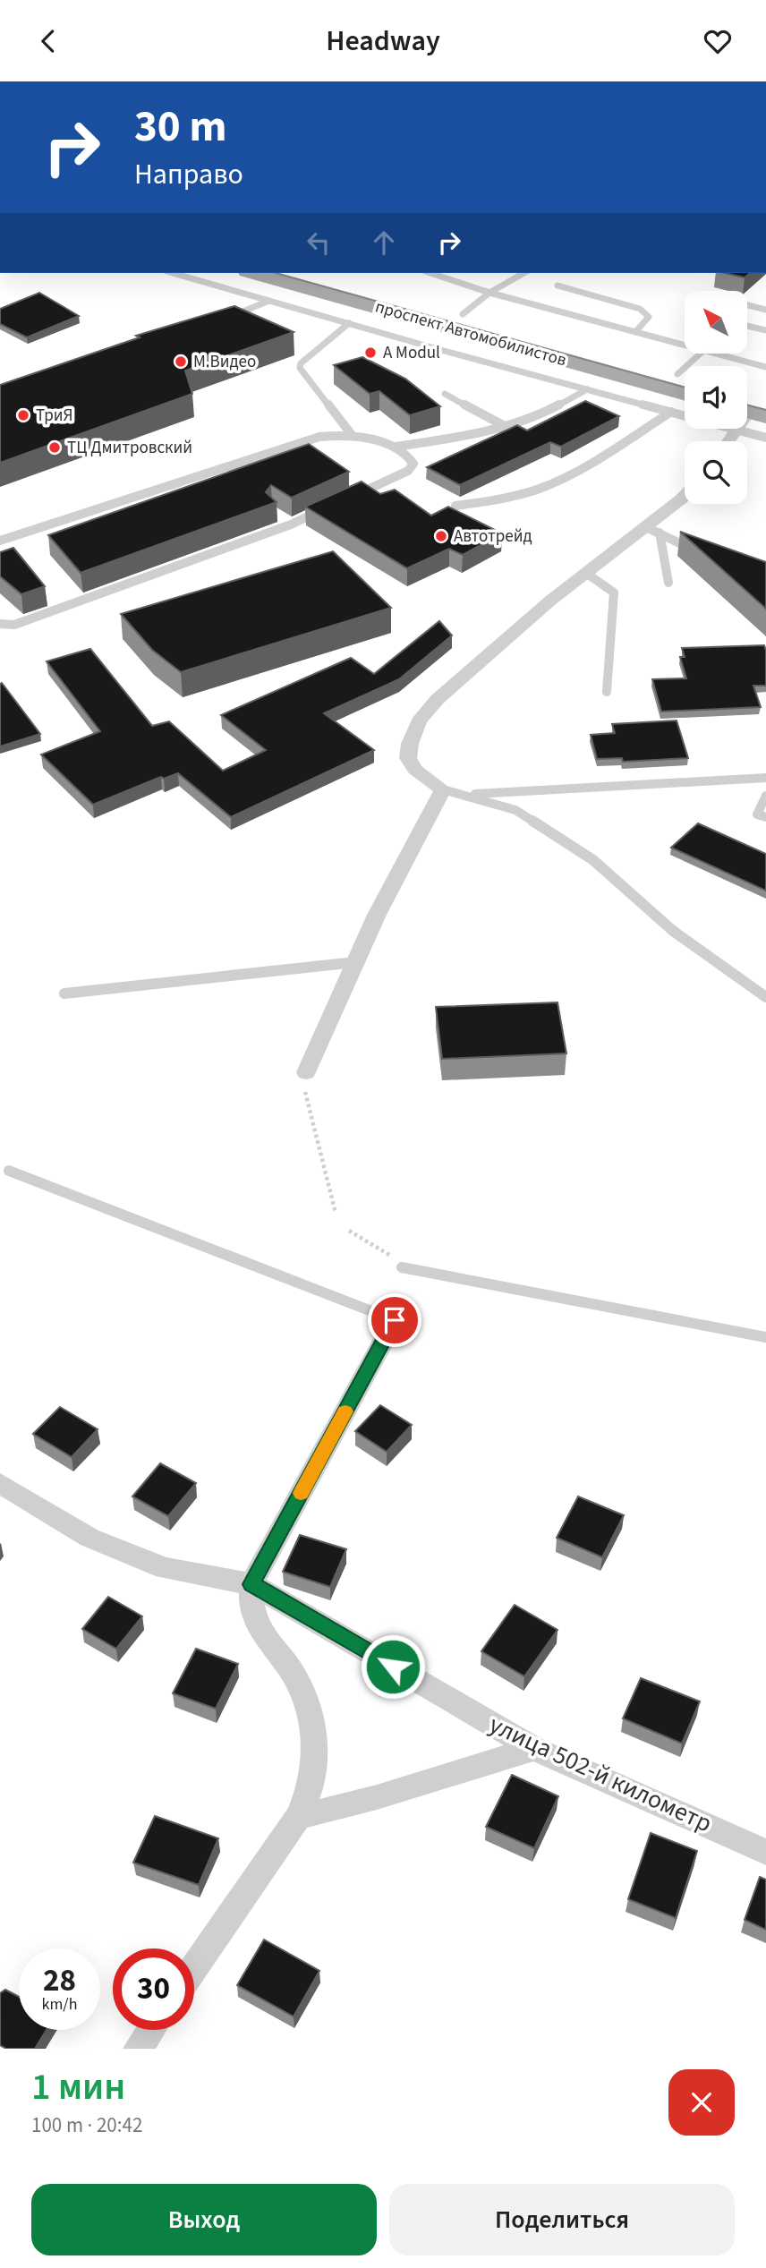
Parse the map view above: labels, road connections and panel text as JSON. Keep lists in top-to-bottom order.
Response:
{
  "streets": {
    "main road": ["проспект Автомобилистов"],
    "street": ["улица 502-й километр"]
  },
  "places": [
    "A Modul",
    "М.Видео",
    "ТриЯ",
    "ТЦ Дмитровский",
    "Автотрейд"
  ],
  "north": "top left",
  "page": {
    "header": "Headway",
    "turn": ["30 m", "Направо"],
    "speed": "28 km/h",
    "limit": "30",
    "heading": ["1 мин", "100 m · 20:42"],
    "buttons": ["Выход", "Поделиться"]
  }
}
